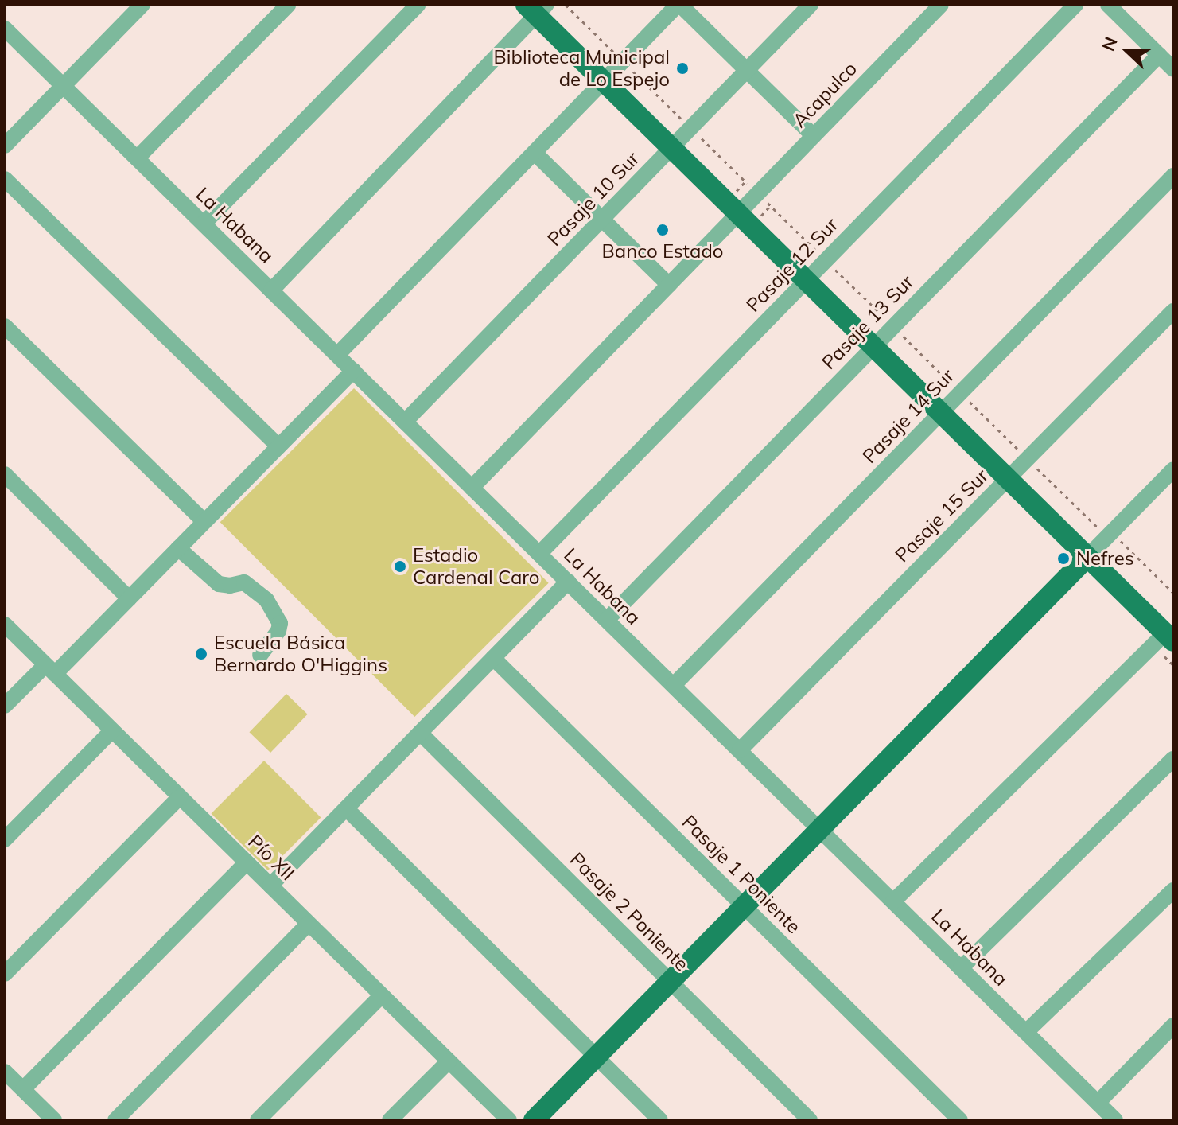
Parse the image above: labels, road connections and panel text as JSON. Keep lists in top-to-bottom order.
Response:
{
  "streets": {
    "street": [
      "Acapulco",
      "Pasaje 10 Sur",
      "La Habana",
      "Pasaje 12 Sur",
      "Pasaje 13 Sur",
      "Pasaje 14 Sur",
      "Pasaje 15 Sur",
      "Pío XII",
      "Pasaje 1 Poniente",
      "Pasaje 2 Poniente"
    ]
  },
  "crossings": [
    ["Acapulco", "La Habana"],
    ["Pasaje 10 Sur", "La Habana"],
    ["La Habana", "Pasaje 12 Sur"],
    ["La Habana", "Pasaje 13 Sur"],
    ["La Habana", "Pasaje 14 Sur"],
    ["La Habana", "Pasaje 15 Sur"]
  ],
  "places": [
    "Biblioteca Municipal de Lo Espejo",
    "Banco Estado",
    "Nefres",
    "Estadio Cardenal Caro",
    "Escuela Básica Bernardo O'Higgins"
  ],
  "north": "left"
}
